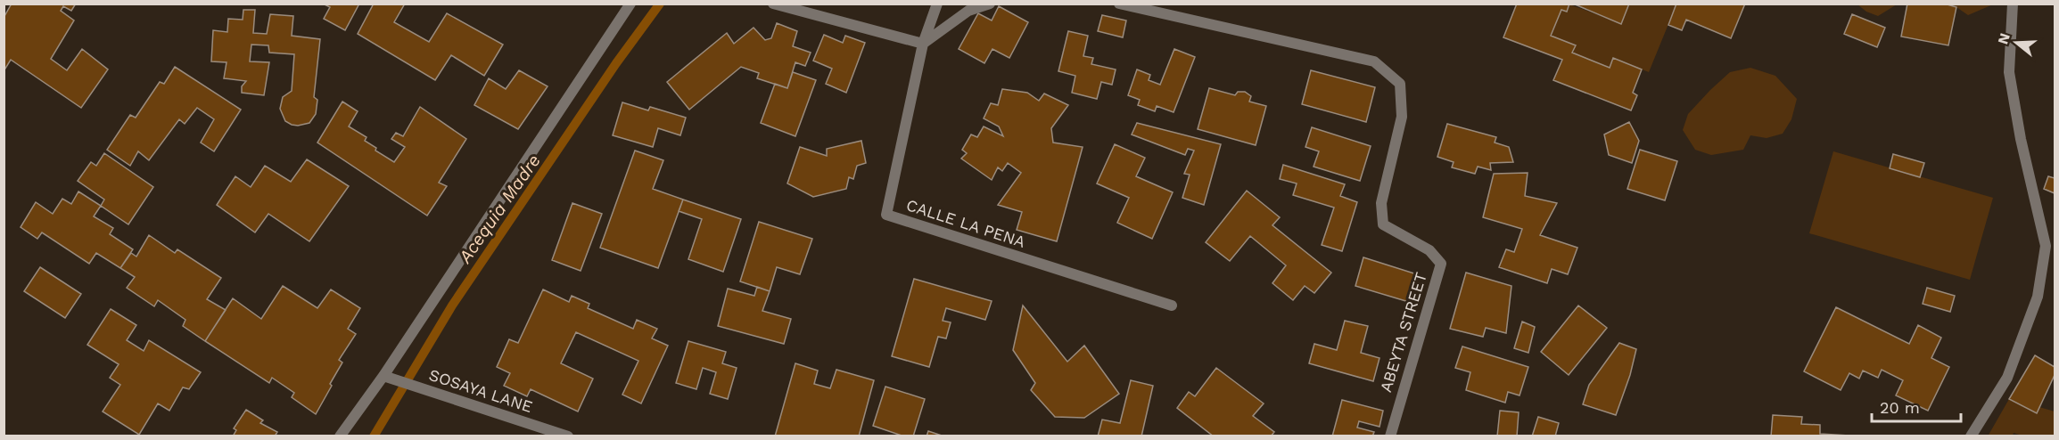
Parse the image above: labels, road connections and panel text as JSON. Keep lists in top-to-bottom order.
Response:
{
  "streets": {
    "street": ["CALLE LA PENA", "ABEYTA STREET", "SOSAYA LANE"]
  },
  "water": ["Acequia Madre"],
  "scale_bar": "20 m",
  "north": "left"
}
